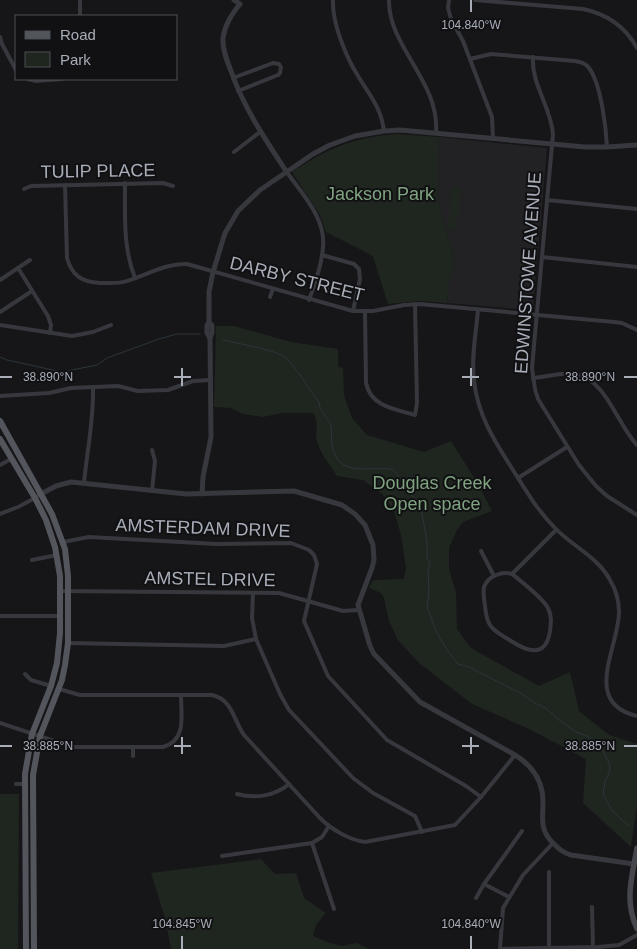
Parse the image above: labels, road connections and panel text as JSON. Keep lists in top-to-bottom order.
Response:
{
  "streets": {
    "street": [
      "TULIP PLACE",
      "EDWINSTOWE AVENUE",
      "DARBY STREET",
      "AMSTERDAM DRIVE",
      "AMSTEL DRIVE"
    ]
  },
  "crossings": [
    ["TULIP PLACE", "DARBY STREET"],
    ["EDWINSTOWE AVENUE", "DARBY STREET"],
    ["AMSTERDAM DRIVE", "AMSTEL DRIVE"]
  ],
  "parks": ["Jackson Park", "Douglas Creek Open space"],
  "legend": ["Road", "Park"],
  "coordinates": [
    "104.840°W",
    "38.890°N",
    "38.885°N",
    "104.845°W"
  ]
}
